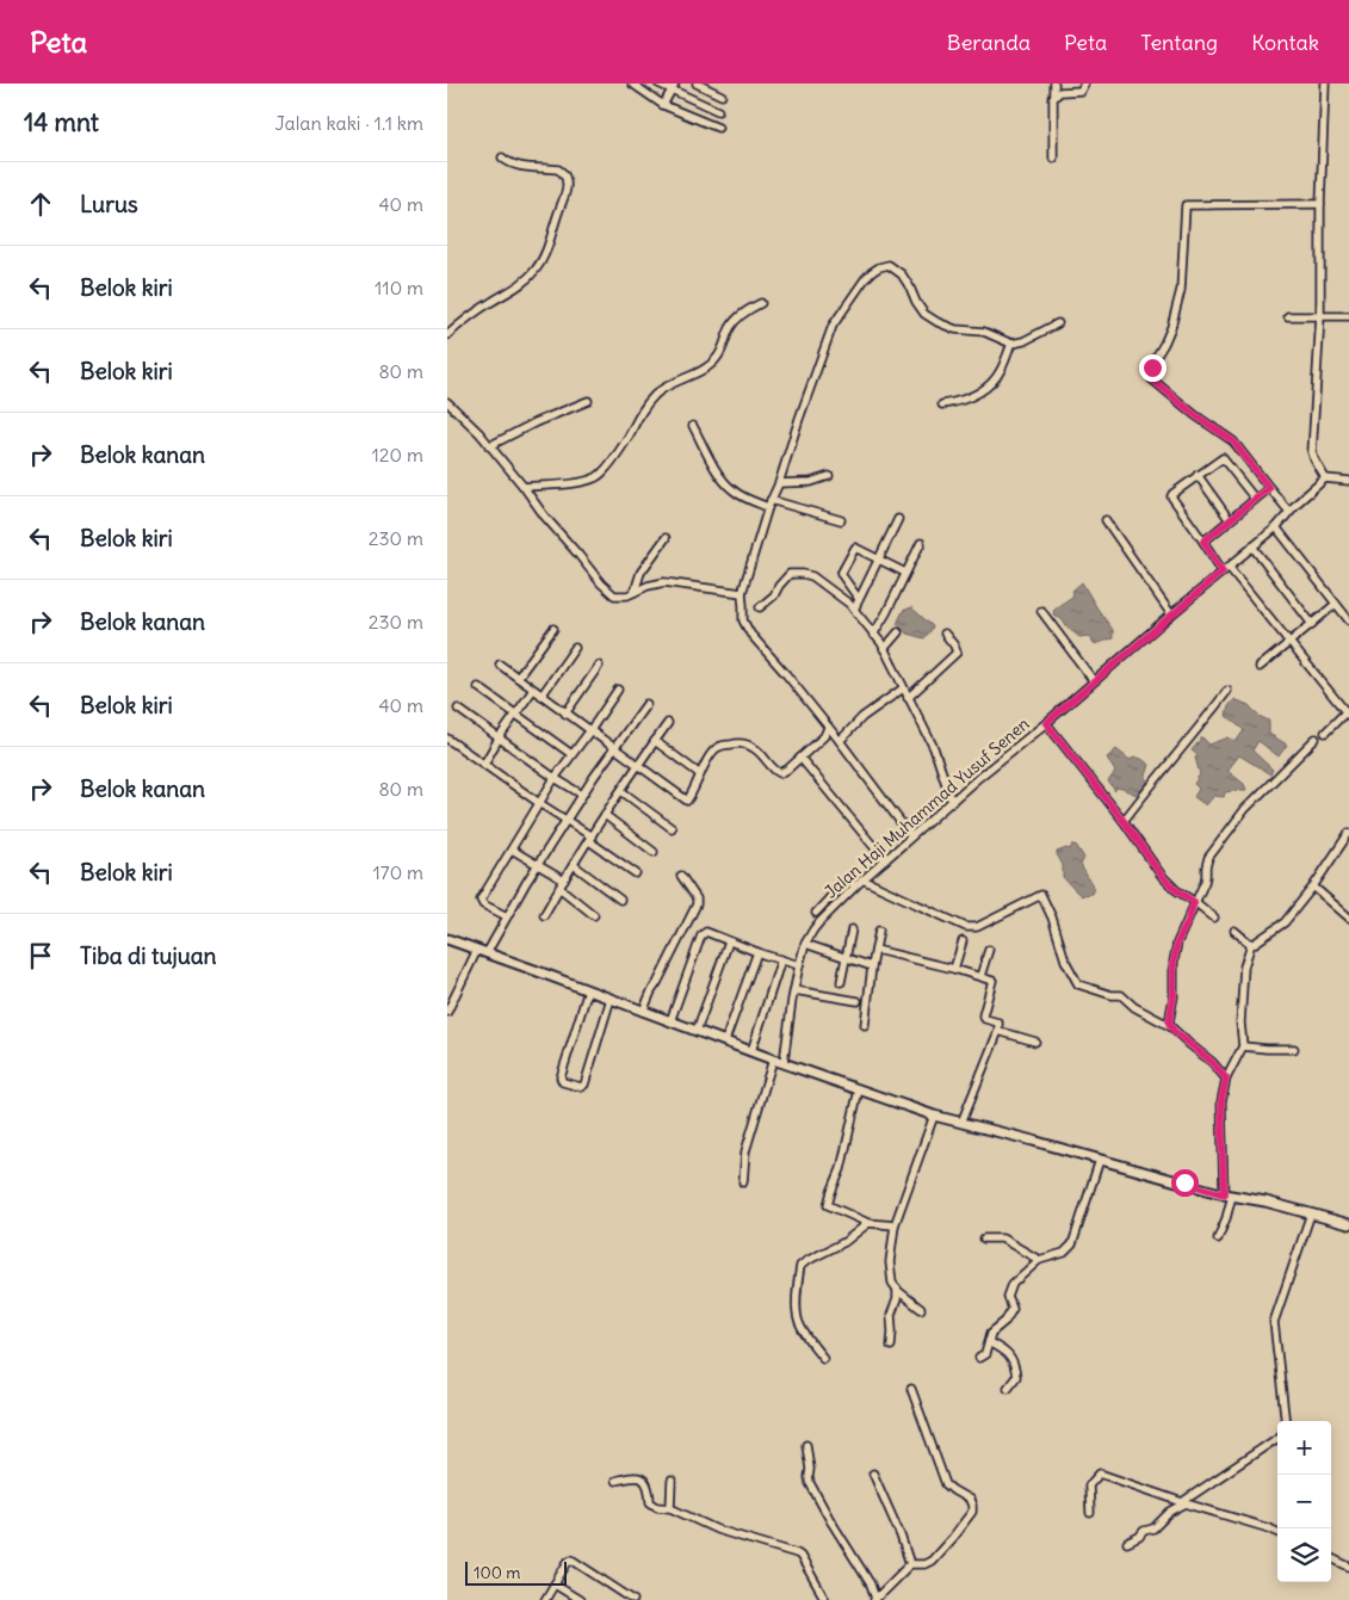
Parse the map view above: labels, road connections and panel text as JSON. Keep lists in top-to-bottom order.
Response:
{
  "streets": {
    "street": ["Jalan Haji Muhammad Yusuf Senen"]
  },
  "scale_bar": "100 m",
  "page": {
    "header": "Peta",
    "nav": [
      "Beranda",
      "Peta",
      "Tentang",
      "Kontak"
    ],
    "heading": ["14 mnt", "Jalan kaki · 1.1 km"],
    "list": [
      ["Lurus", "40 m"],
      ["Belok kiri", "110 m"],
      ["Belok kiri", "80 m"],
      ["Belok kanan", "120 m"],
      ["Belok kiri", "230 m"],
      ["Belok kanan", "230 m"],
      ["Belok kiri", "40 m"],
      ["Belok kanan", "80 m"],
      ["Belok kiri", "170 m"],
      "Tiba di tujuan"
    ],
    "map_buttons": ["+", "−"],
    "scale": "100 m"
  }
}
